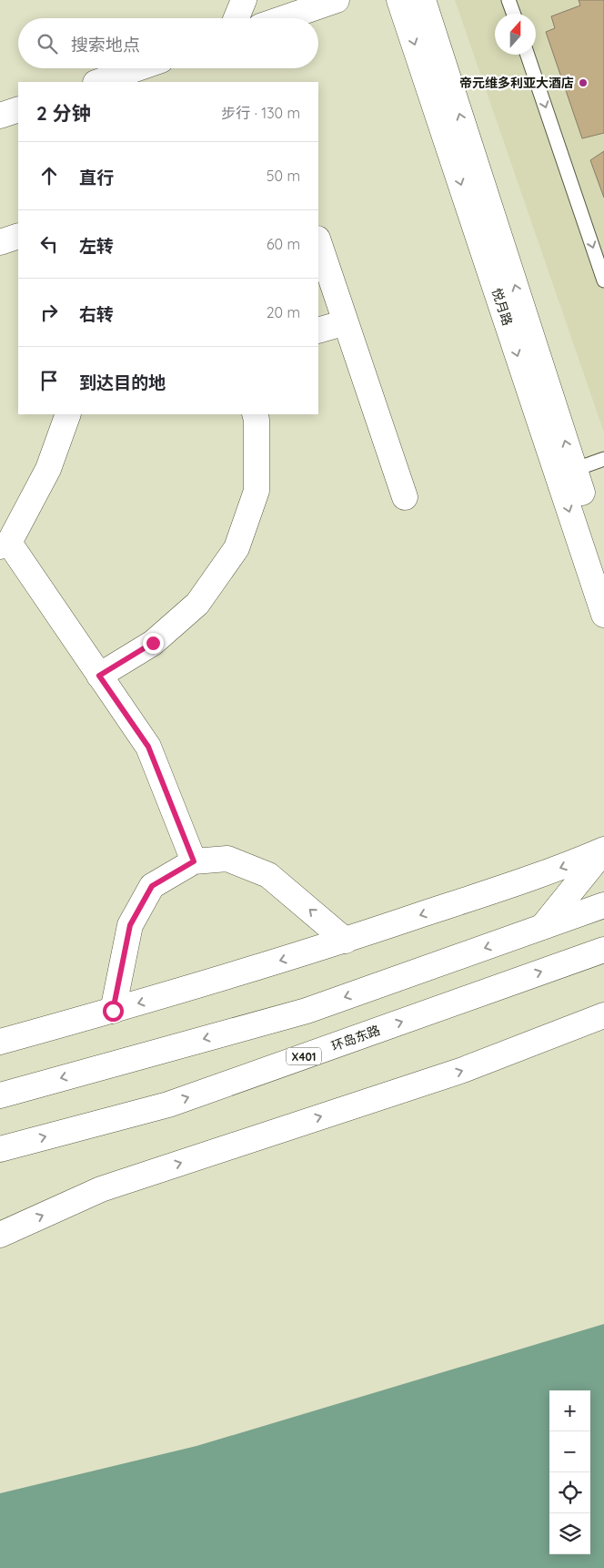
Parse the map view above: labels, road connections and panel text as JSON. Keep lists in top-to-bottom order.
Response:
{
  "streets": {
    "street": ["悦月路", "环岛东路", "X401"]
  },
  "places": ["帝元维多利亚大酒店"],
  "north": "top",
  "page": {
    "search": "搜索地点",
    "heading": ["2 分钟", "步行 · 130 m"],
    "list": [
      ["直行", "50 m"],
      ["左转", "60 m"],
      ["右转", "20 m"],
      "到达目的地"
    ],
    "map_buttons": ["+", "−"]
  }
}
